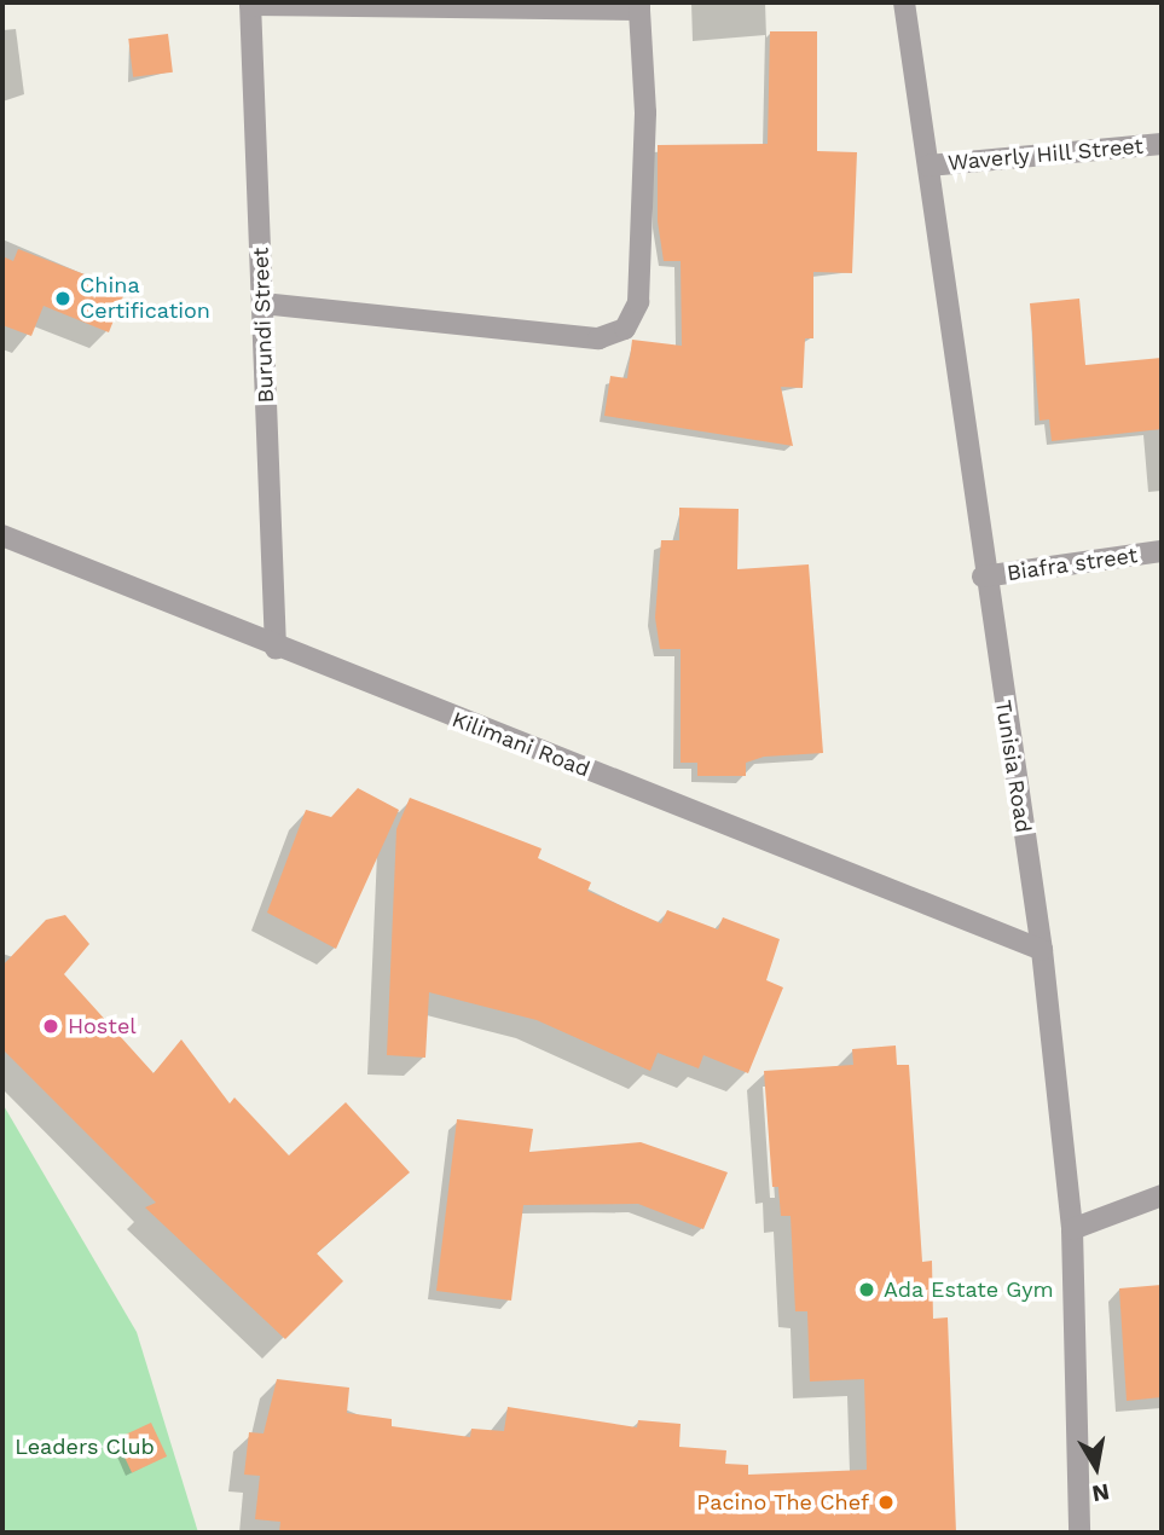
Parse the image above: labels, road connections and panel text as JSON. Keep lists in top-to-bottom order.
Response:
{
  "streets": {
    "street": [
      "Waverly Hill Street",
      "Burundi Street",
      "Biafra street",
      "Kilimani Road",
      "Tunisia Road"
    ]
  },
  "crossings": [
    ["Waverly Hill Street", "Tunisia Road"],
    ["Burundi Street", "Kilimani Road"],
    ["Biafra street", "Tunisia Road"],
    ["Kilimani Road", "Tunisia Road"]
  ],
  "parks": ["Leaders Club"],
  "places": [
    "China Certification",
    "Hostel",
    "Ada Estate Gym",
    "Pacino The Chef"
  ],
  "north": "bottom"
}
